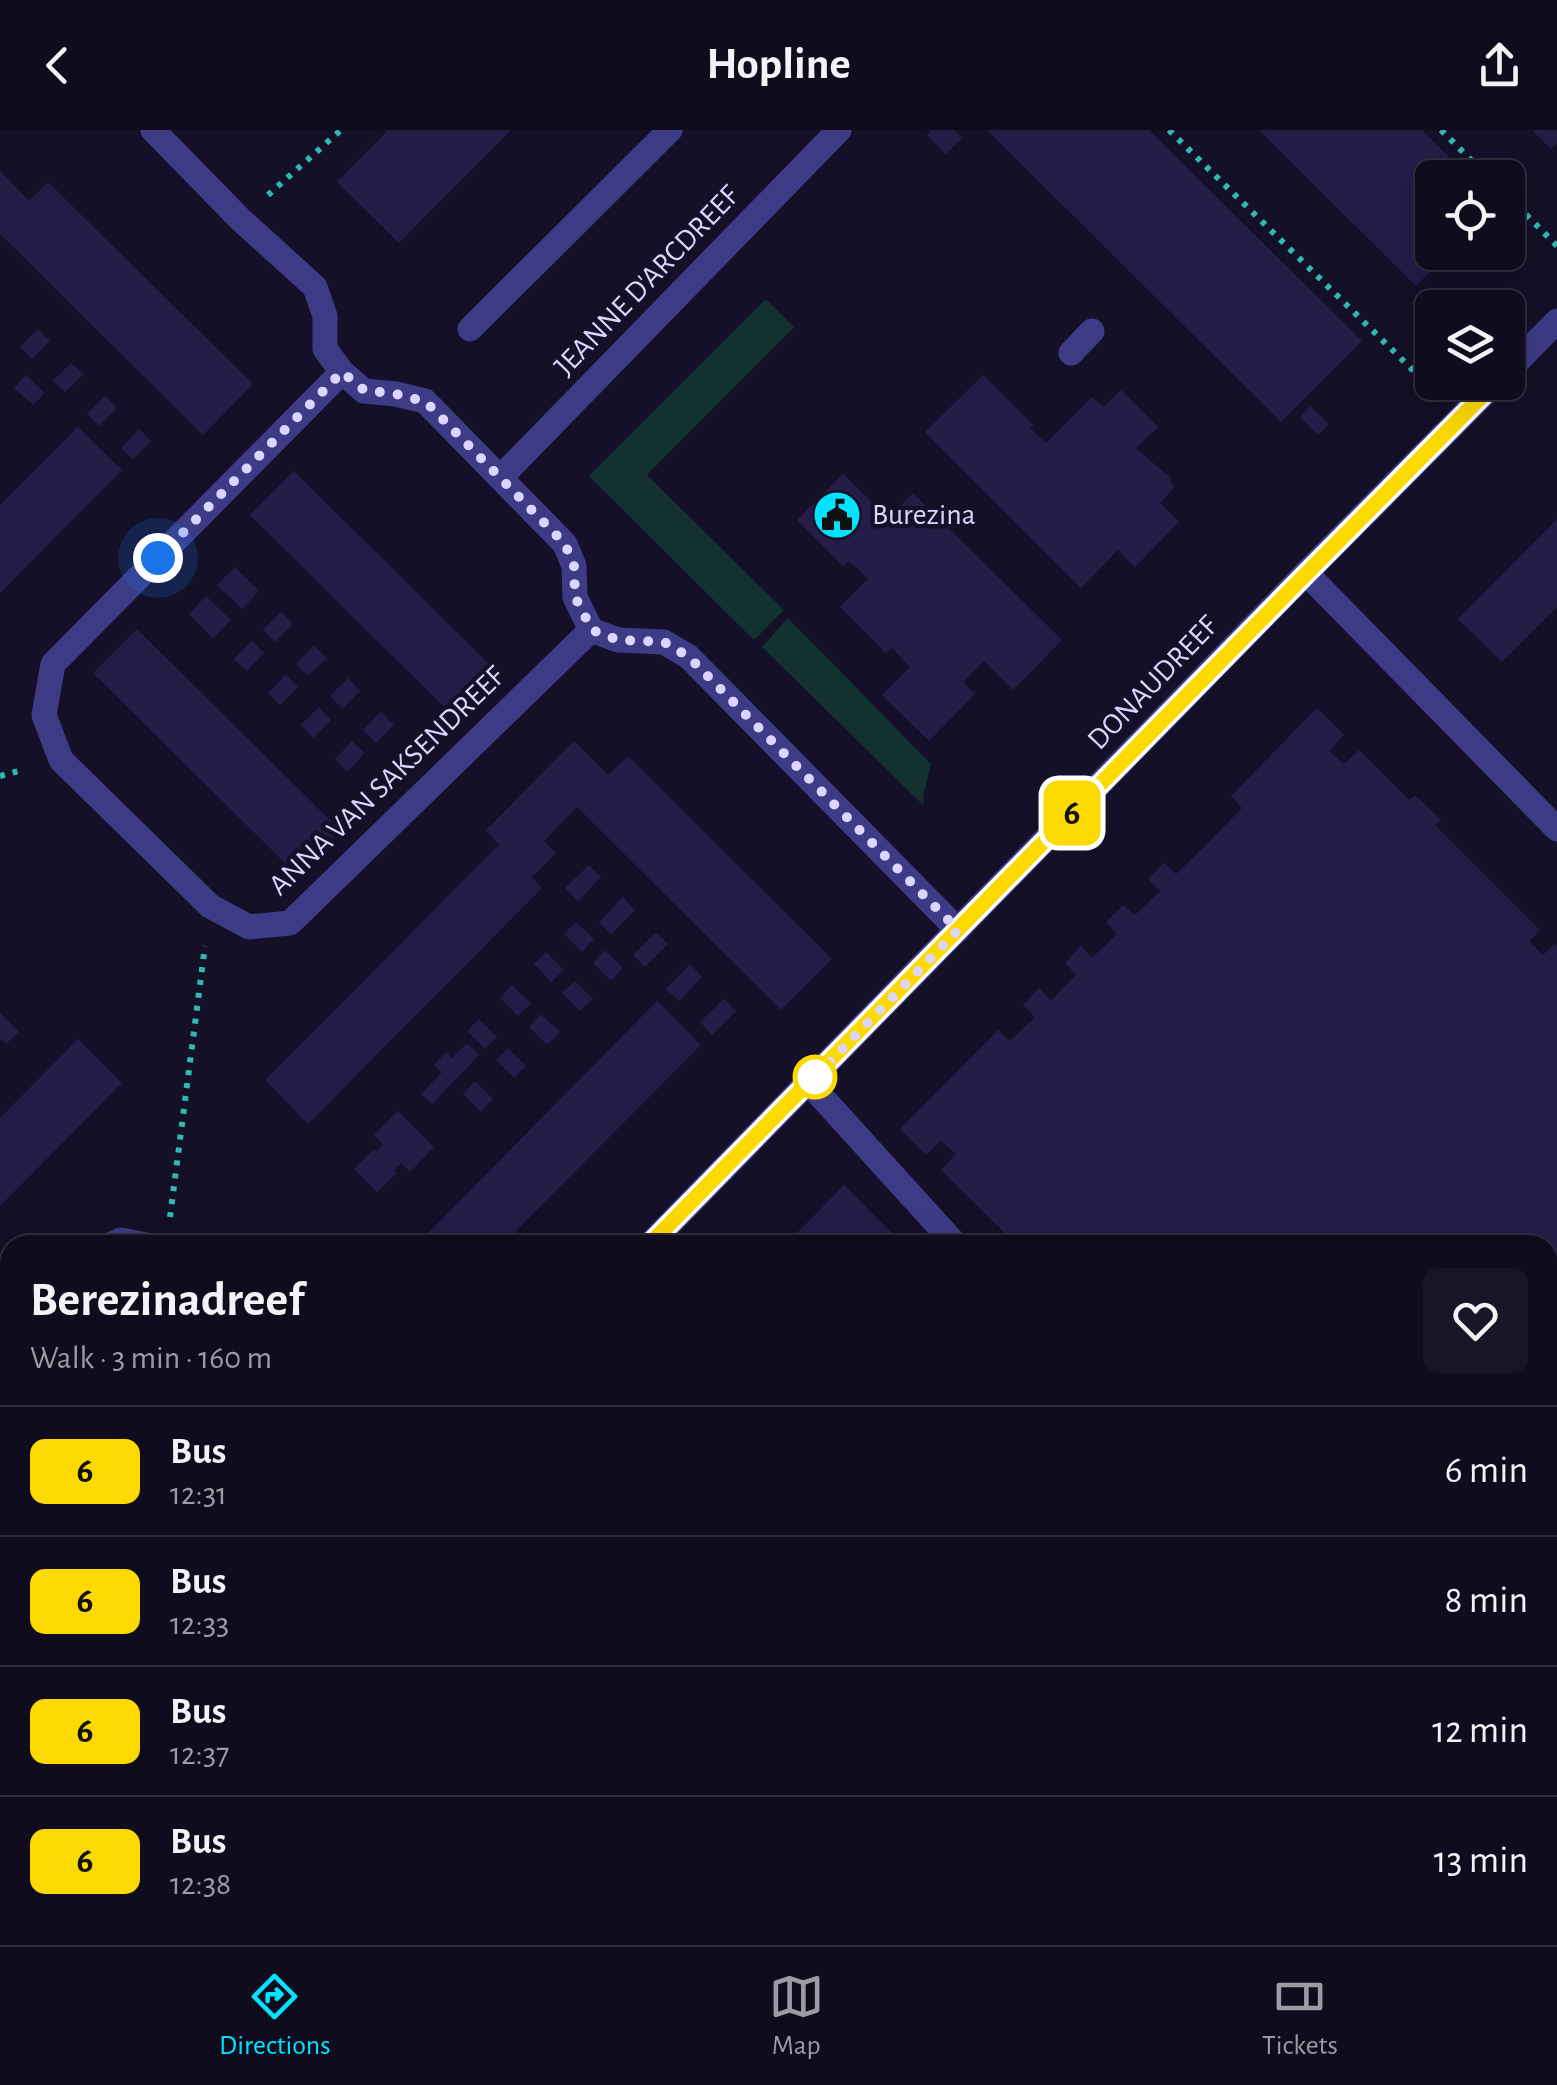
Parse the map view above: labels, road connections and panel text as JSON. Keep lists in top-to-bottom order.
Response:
{
  "streets": {
    "street": ["JEANNE D'ARCDREEF", "DONAUDREEF", "ANNA VAN SAKSENDREEF"]
  },
  "places": {
    "public building": ["Burezina"]
  },
  "lines": ["bus line 6"],
  "page": {
    "header": "Hopline",
    "on_map": "6",
    "heading": ["Berezinadreef", "Walk · 3 min · 160 m"],
    "list": [
      {
        "mark": "6",
        "name": "Bus",
        "note": "12:31",
        "value": "6 min"
      },
      {
        "mark": "6",
        "name": "Bus",
        "note": "12:33",
        "value": "8 min"
      },
      {
        "mark": "6",
        "name": "Bus",
        "note": "12:37",
        "value": "12 min"
      },
      {
        "mark": "6",
        "name": "Bus",
        "note": "12:38",
        "value": "13 min"
      }
    ],
    "tabs": ["Directions", "Map", "Tickets"]
  }
}
